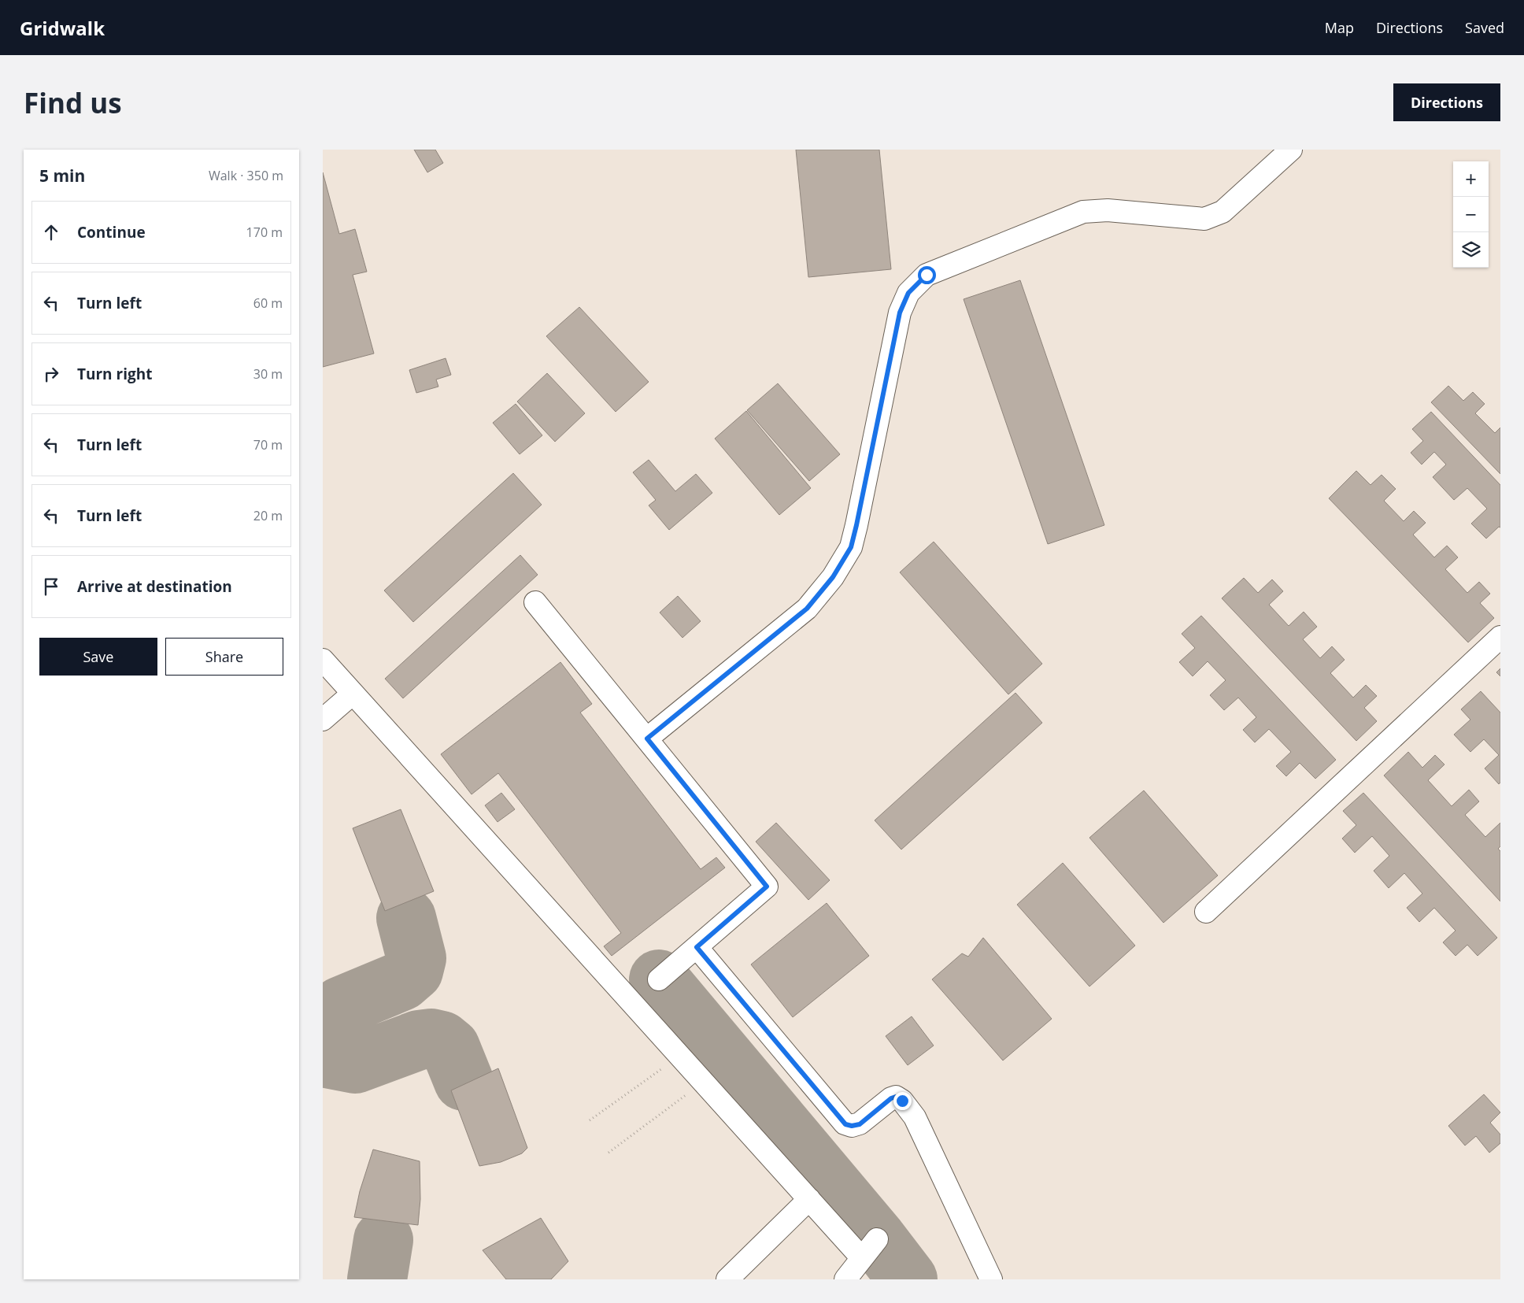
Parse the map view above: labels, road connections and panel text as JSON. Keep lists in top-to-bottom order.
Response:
{
  "page": {
    "header": "Gridwalk",
    "nav": ["Map", "Directions", "Saved"],
    "buttons": [
      "Directions",
      ["Save", "Share"]
    ],
    "title": "Find us",
    "heading": ["5 min", "Walk · 350 m"],
    "map_buttons": ["+", "−"],
    "list": [
      ["Continue", "170 m"],
      ["Turn left", "60 m"],
      ["Turn right", "30 m"],
      ["Turn left", "70 m"],
      ["Turn left", "20 m"],
      "Arrive at destination"
    ]
  }
}
